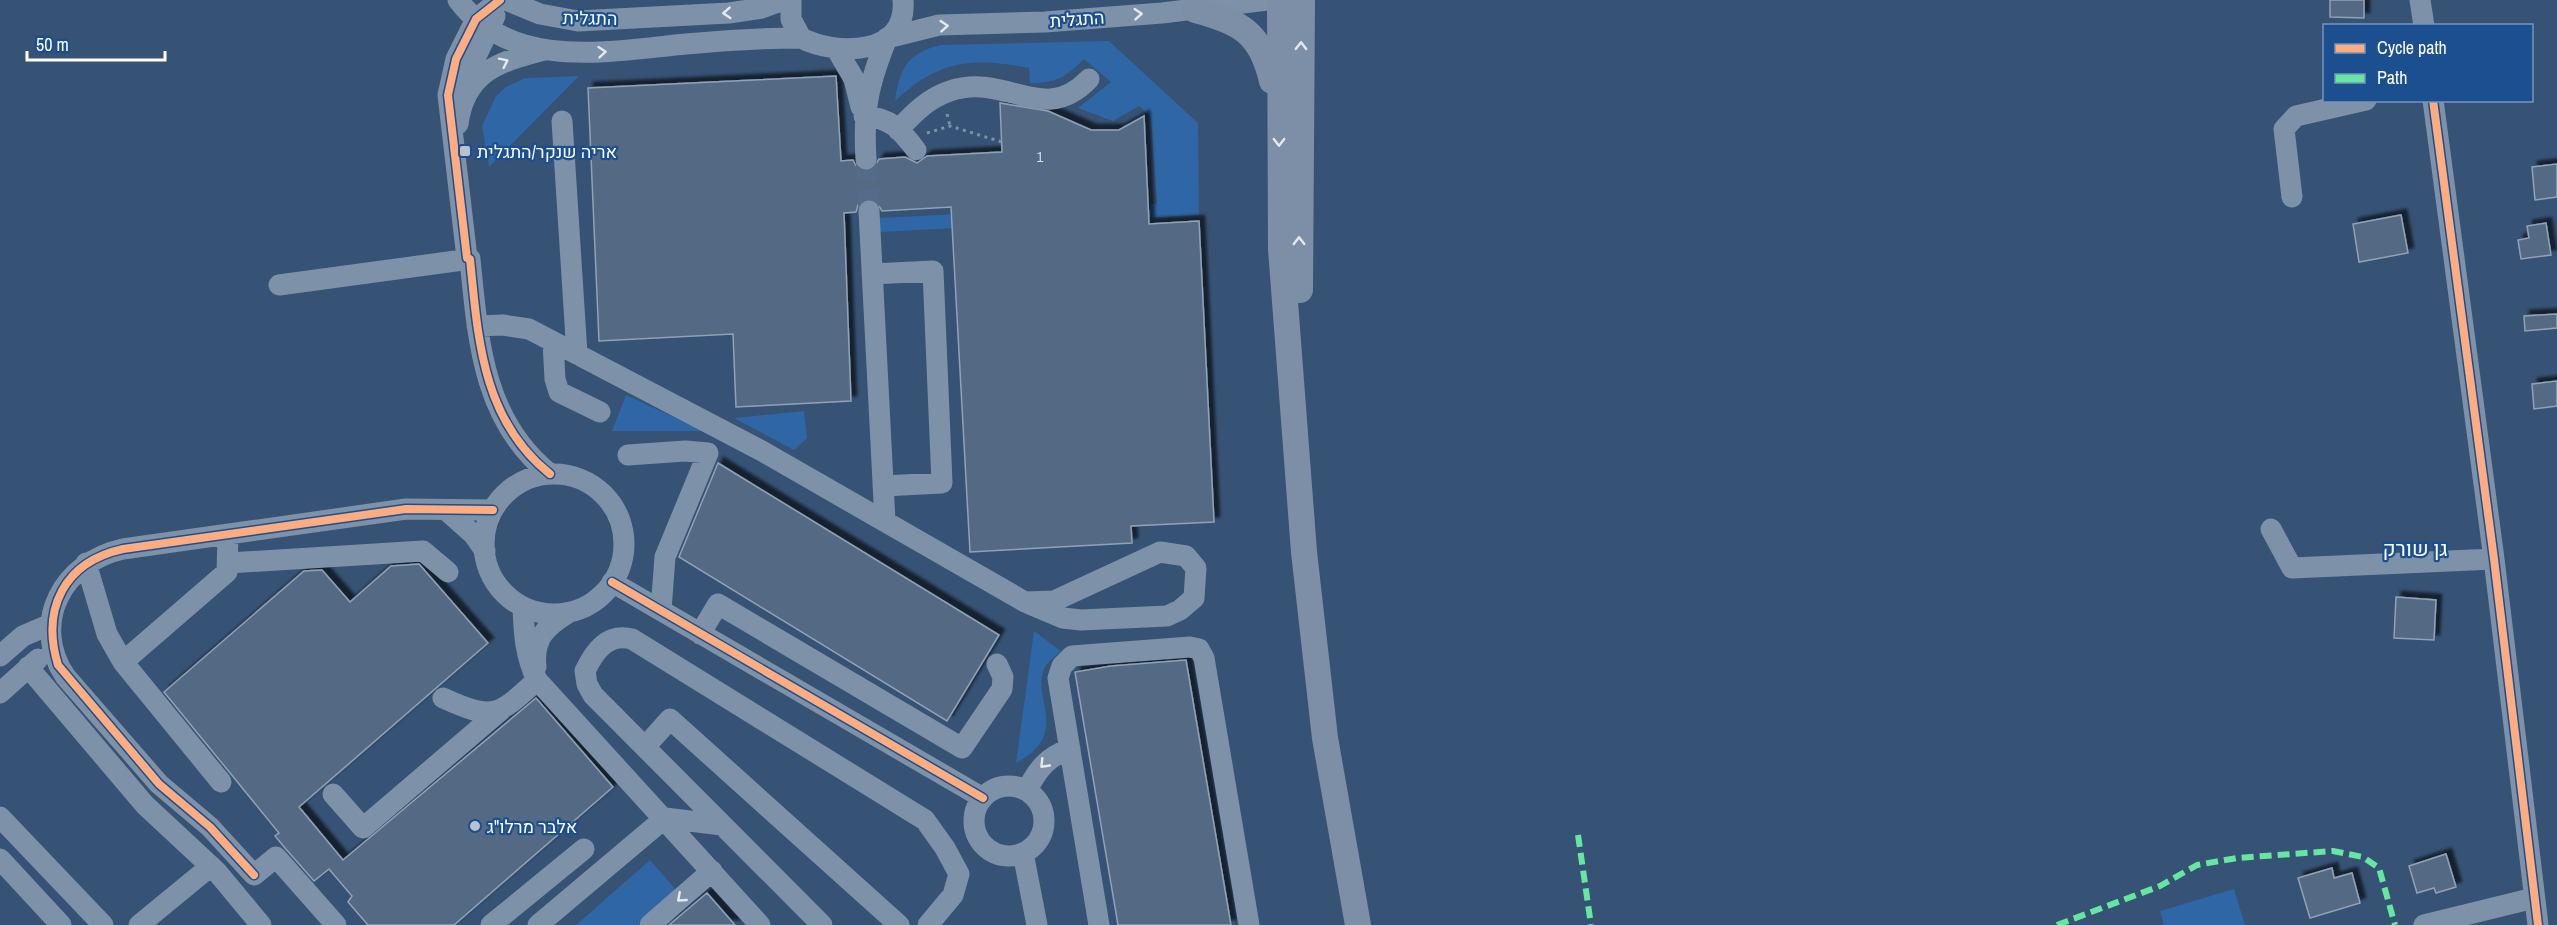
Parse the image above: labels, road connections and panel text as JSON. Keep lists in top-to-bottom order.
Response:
{
  "streets": {
    "street": ["התגלית"]
  },
  "districts": ["גן שורק"],
  "places": {
    "transit": ["אריה שנקר/התגלית"],
    "other": ["אלבר מרלו\"ג"]
  },
  "house_numbers": ["1"],
  "legend": ["Cycle path", "Path"],
  "scale_bar": "50 m"
}
